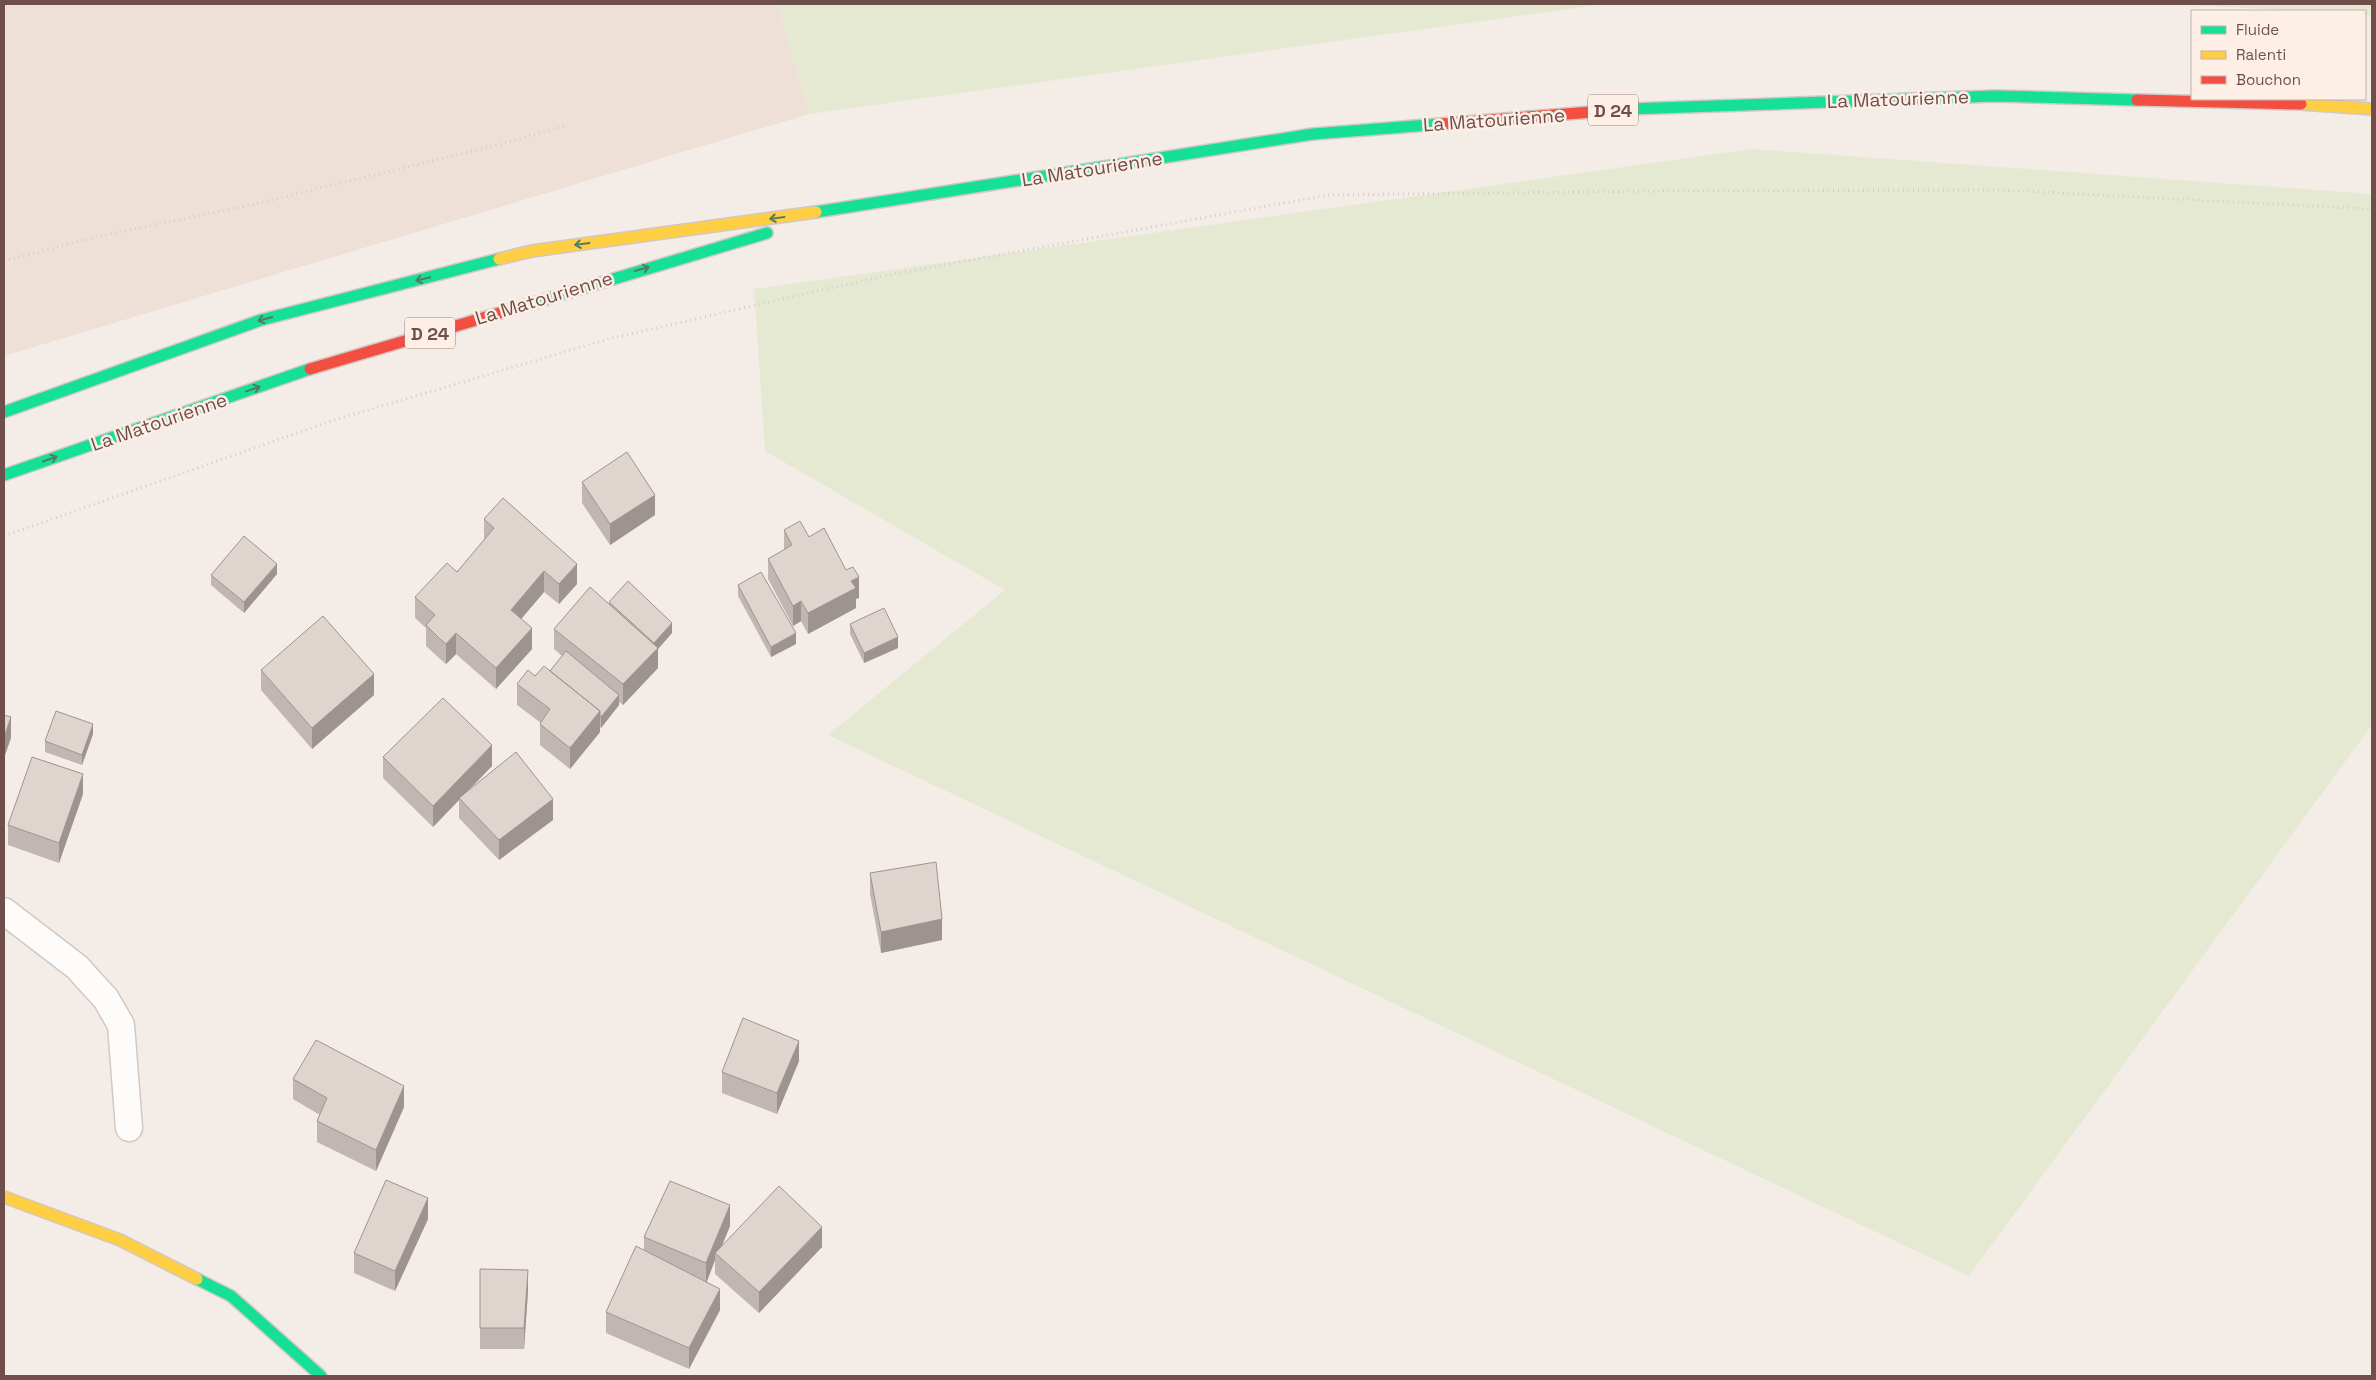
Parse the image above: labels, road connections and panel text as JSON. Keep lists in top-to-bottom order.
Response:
{
  "streets": {
    "main road": ["La Matourienne", "D 24"]
  },
  "legend": ["Fluide", "Ralenti", "Bouchon"]
}
